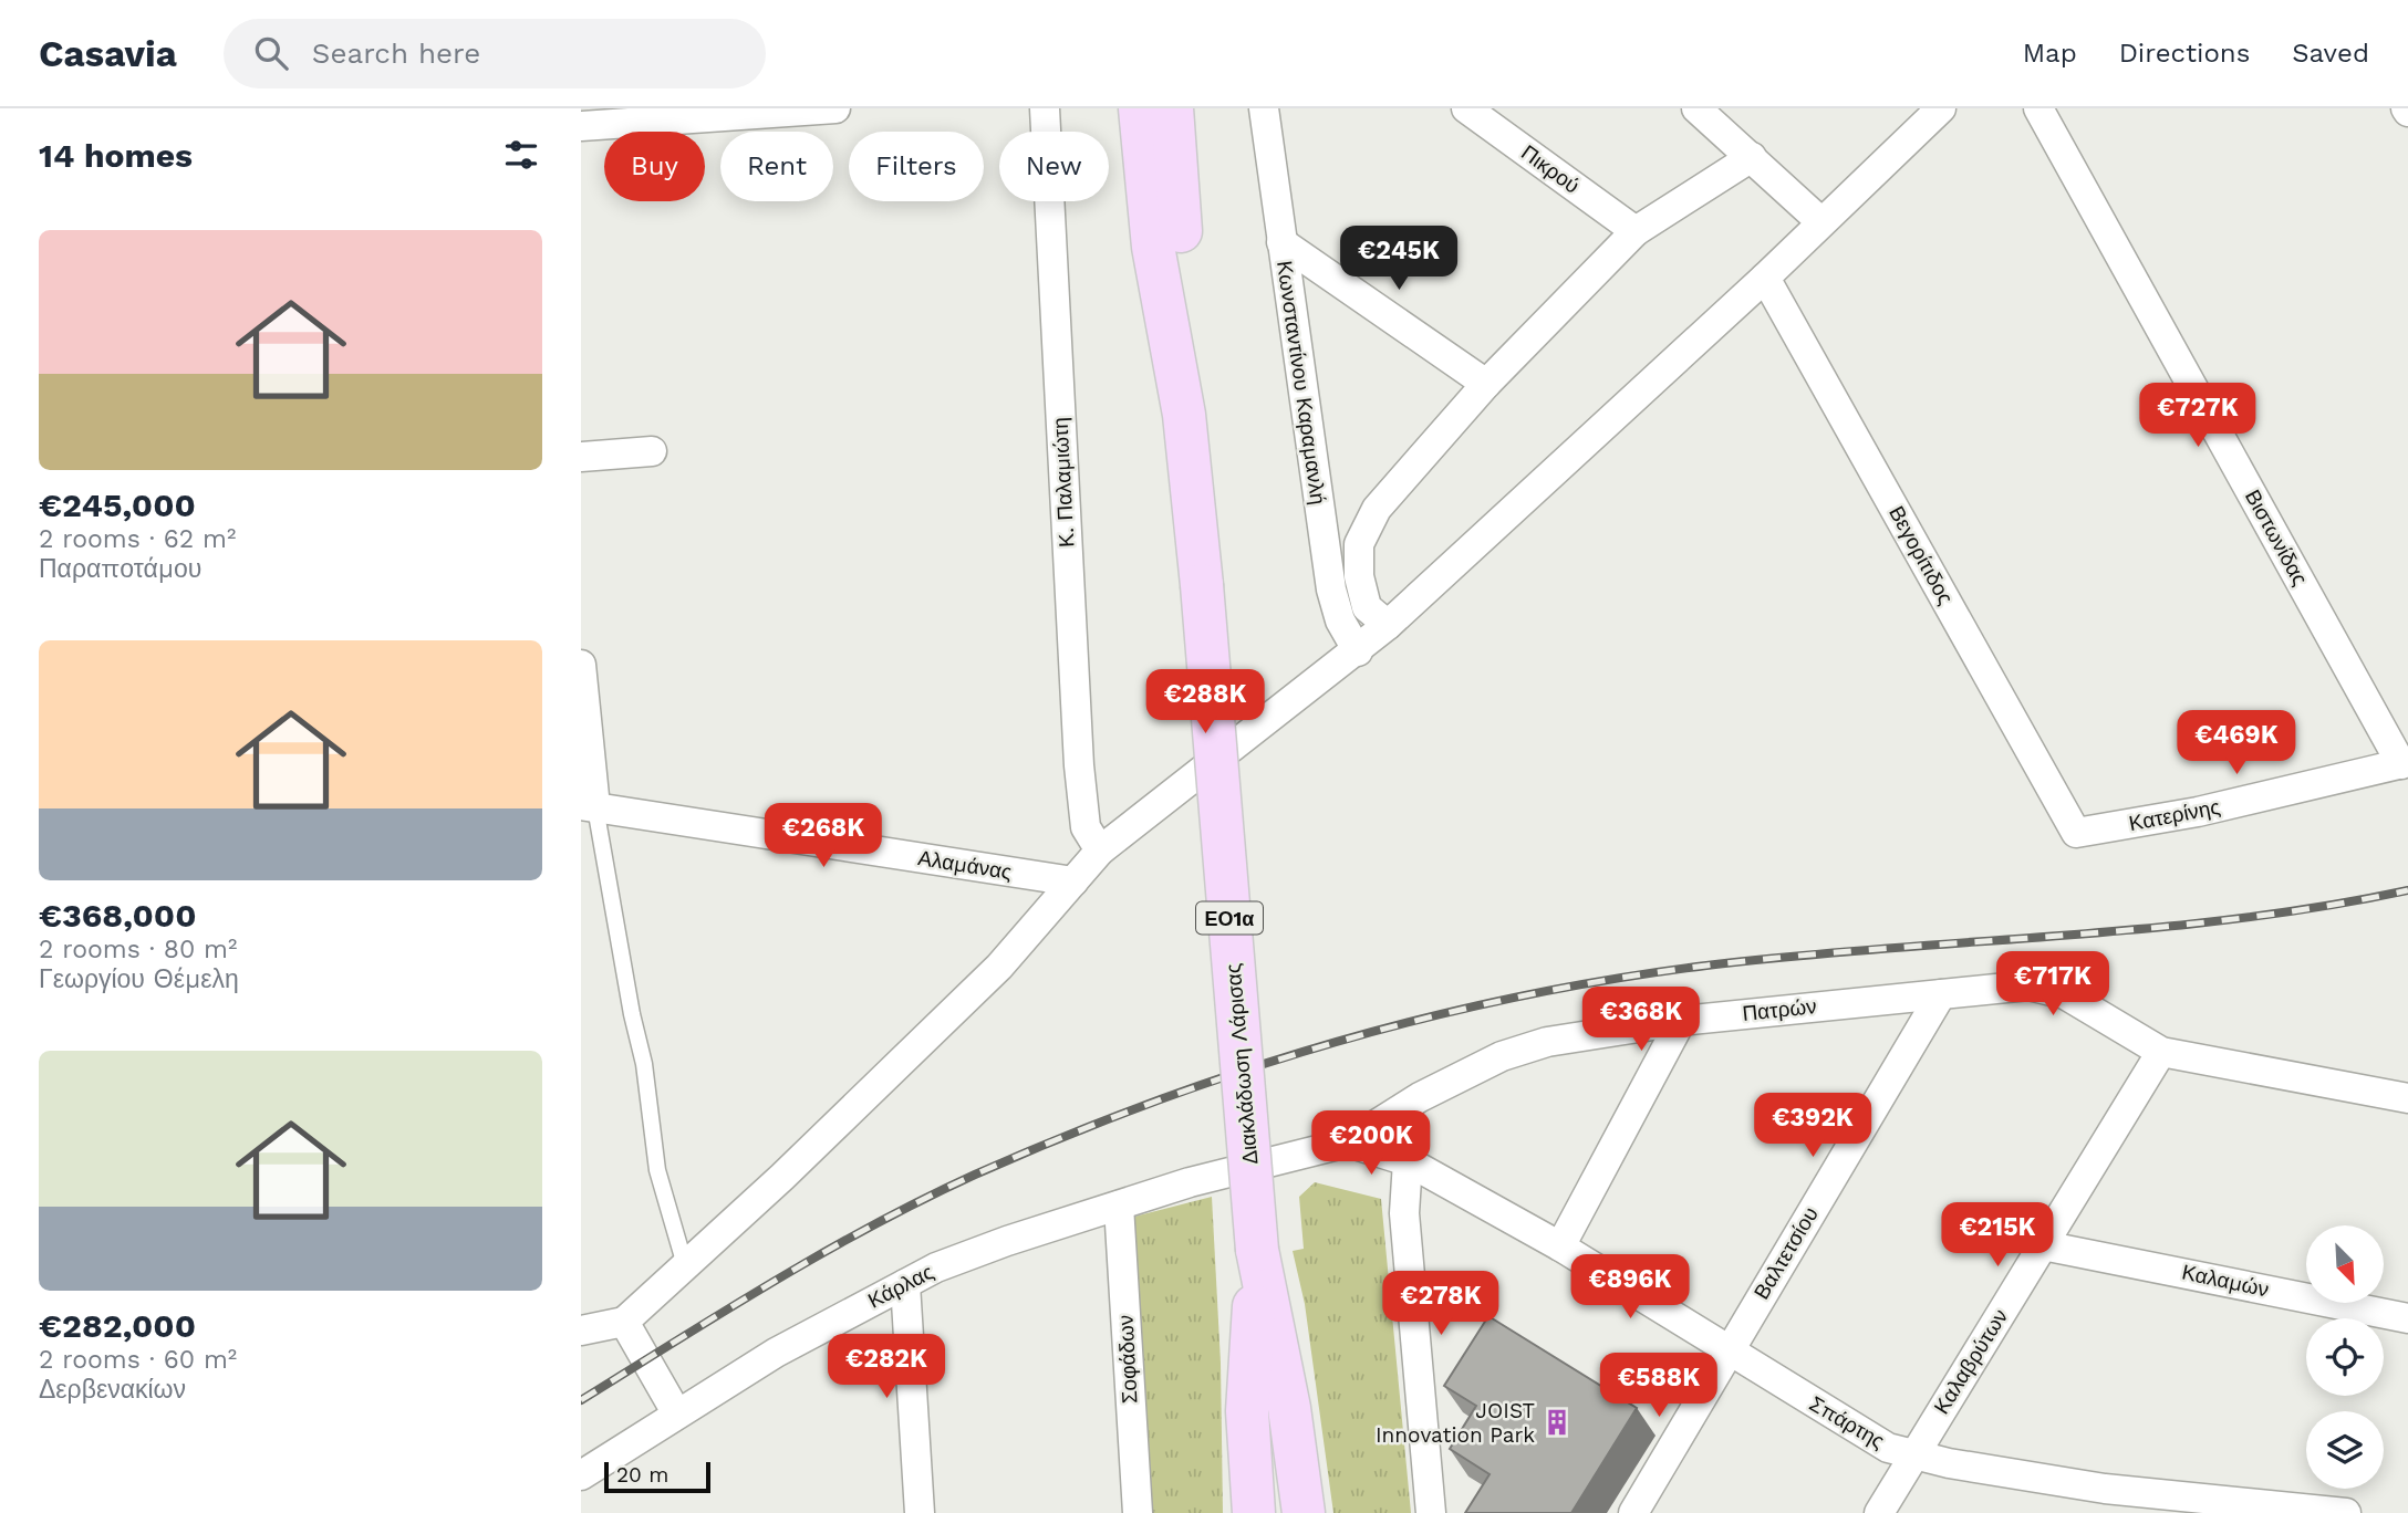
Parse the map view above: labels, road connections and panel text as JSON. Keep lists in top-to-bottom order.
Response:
{
  "streets": {
    "main road": ["ΕΟ1α", "Διακλάδωση Λάρισας"],
    "street": [
      "Πικρού",
      "Κωνσταντίνου Καραμανλή",
      "Κ. Παλαμιώτη",
      "Βιστωνίδας",
      "Βεγορίτιδος",
      "Κατερίνης",
      "Αλαμάνας",
      "Πατρών",
      "Βαλτετσίου",
      "Καλαμών",
      "Κάρλας",
      "Σοφάδων",
      "Καλαβρύτων",
      "Σπάρτης"
    ]
  },
  "crossings": [
    ["Βιστωνίδας", "Κατερίνης"],
    ["Βεγορίτιδος", "Κατερίνης"],
    ["ΕΟ1α", "Διακλάδωση Λάρισας"],
    ["Πατρών", "Βαλτετσίου"],
    ["Πατρών", "Κάρλας"],
    ["Πατρών", "Σοφάδων"],
    ["Πατρών", "Καλαβρύτων"],
    ["Πατρών", "Σπάρτης"],
    ["Βαλτετσίου", "Σπάρτης"],
    ["Καλαμών", "Καλαβρύτων"],
    ["Κάρλας", "Σοφάδων"],
    ["Καλαβρύτων", "Σπάρτης"]
  ],
  "places": {
    "building": ["JOIST Innovation Park"]
  },
  "scale_bar": "20 m",
  "north": "bottom right",
  "page": {
    "header": "Casavia",
    "search": "Search here",
    "nav": ["Map", "Directions", "Saved"],
    "heading": "14 homes",
    "chip": [
      "Buy",
      "Rent",
      "Filters",
      "New"
    ],
    "list": [
      {
        "name": "€245,000",
        "note": "2 rooms · 62 m² · Παραποτάμου"
      },
      {
        "name": "€368,000",
        "note": "2 rooms · 80 m² · Γεωργίου Θέμελη"
      },
      {
        "name": "€282,000",
        "note": "2 rooms · 60 m² · Δερβενακίων"
      }
    ],
    "price": [
      "€245K",
      "€727K",
      "€288K",
      "€469K",
      "€268K",
      "€717K",
      "€368K",
      "€392K",
      "€200K",
      "€215K",
      "€896K",
      "€278K",
      "€282K",
      "€588K"
    ],
    "scale": "20 m"
  }
}
